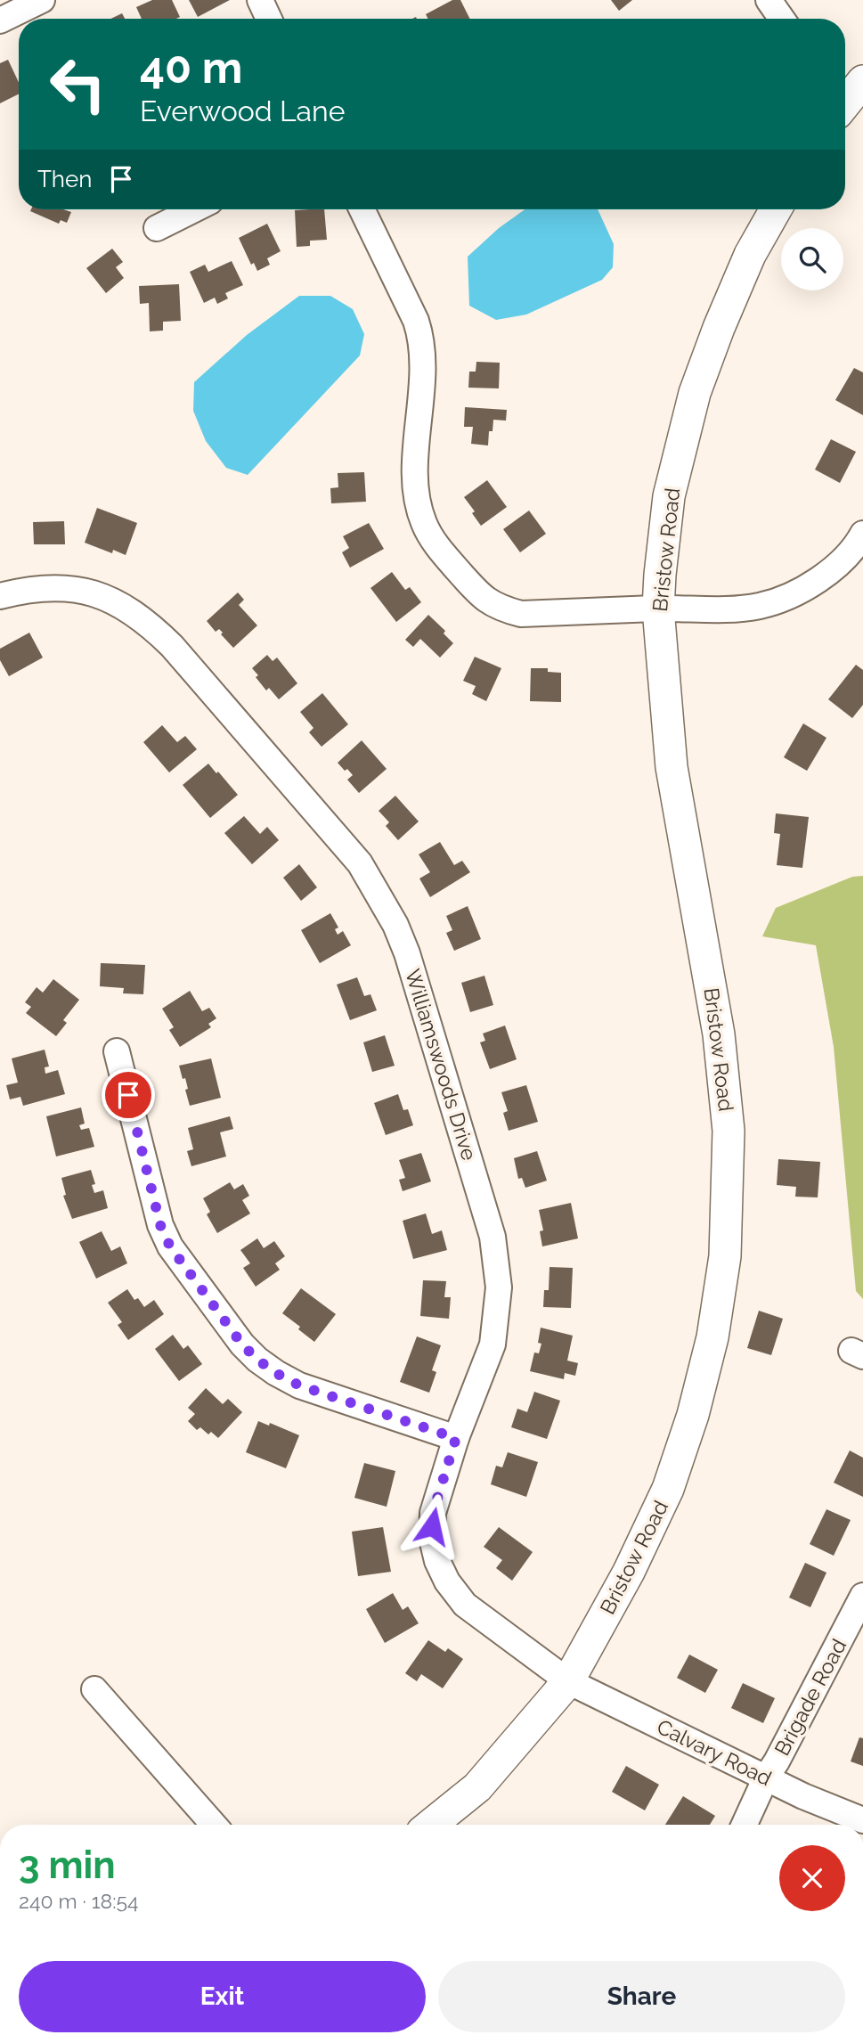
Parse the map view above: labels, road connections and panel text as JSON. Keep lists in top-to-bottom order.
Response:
{
  "streets": {
    "main road": ["Bristow Road"],
    "street": ["Williamswoods Drive", "Brigade Road", "Calvary Road"]
  },
  "crossings": [
    ["Bristow Road", "Williamswoods Drive"],
    ["Bristow Road", "Calvary Road"],
    ["Williamswoods Drive", "Calvary Road"],
    ["Brigade Road", "Calvary Road"]
  ],
  "page": {
    "turn": ["40 m", "Everwood Lane"],
    "then": "Then",
    "heading": ["3 min", "240 m · 18:54"],
    "buttons": ["Exit", "Share"]
  }
}
